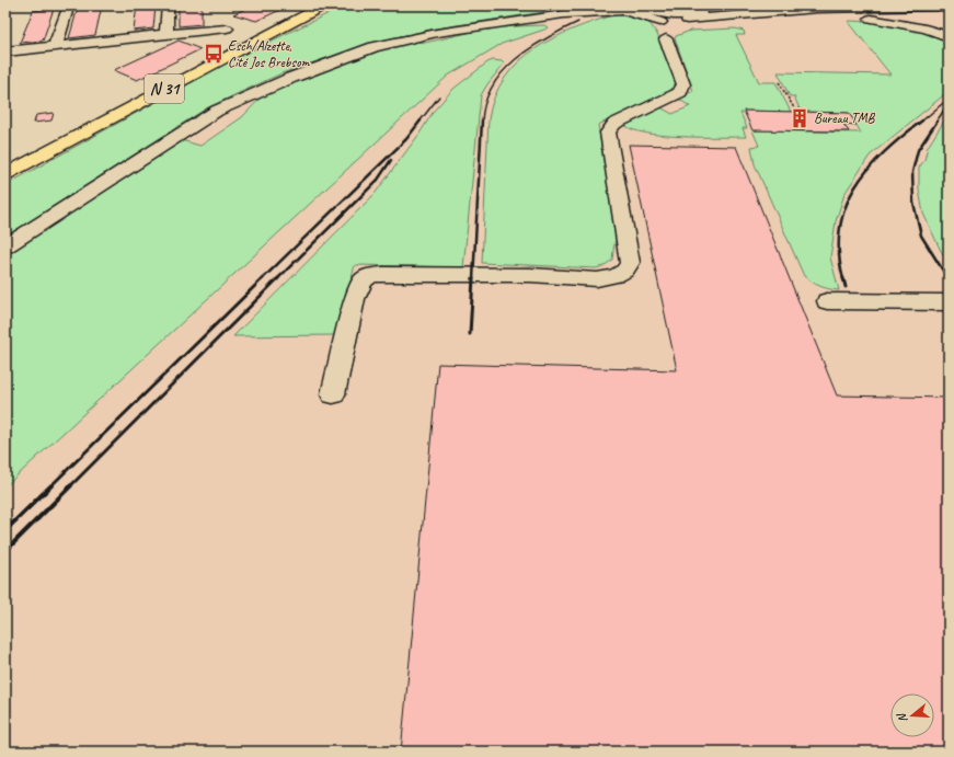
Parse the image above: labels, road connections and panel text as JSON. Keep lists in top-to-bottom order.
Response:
{
  "streets": {
    "main road": ["N 31"]
  },
  "places": {
    "bus stop": ["Esch/Alzette, Cité Jos Brebsom"],
    "building": ["Bureau TMB"]
  },
  "north": "left"
}
